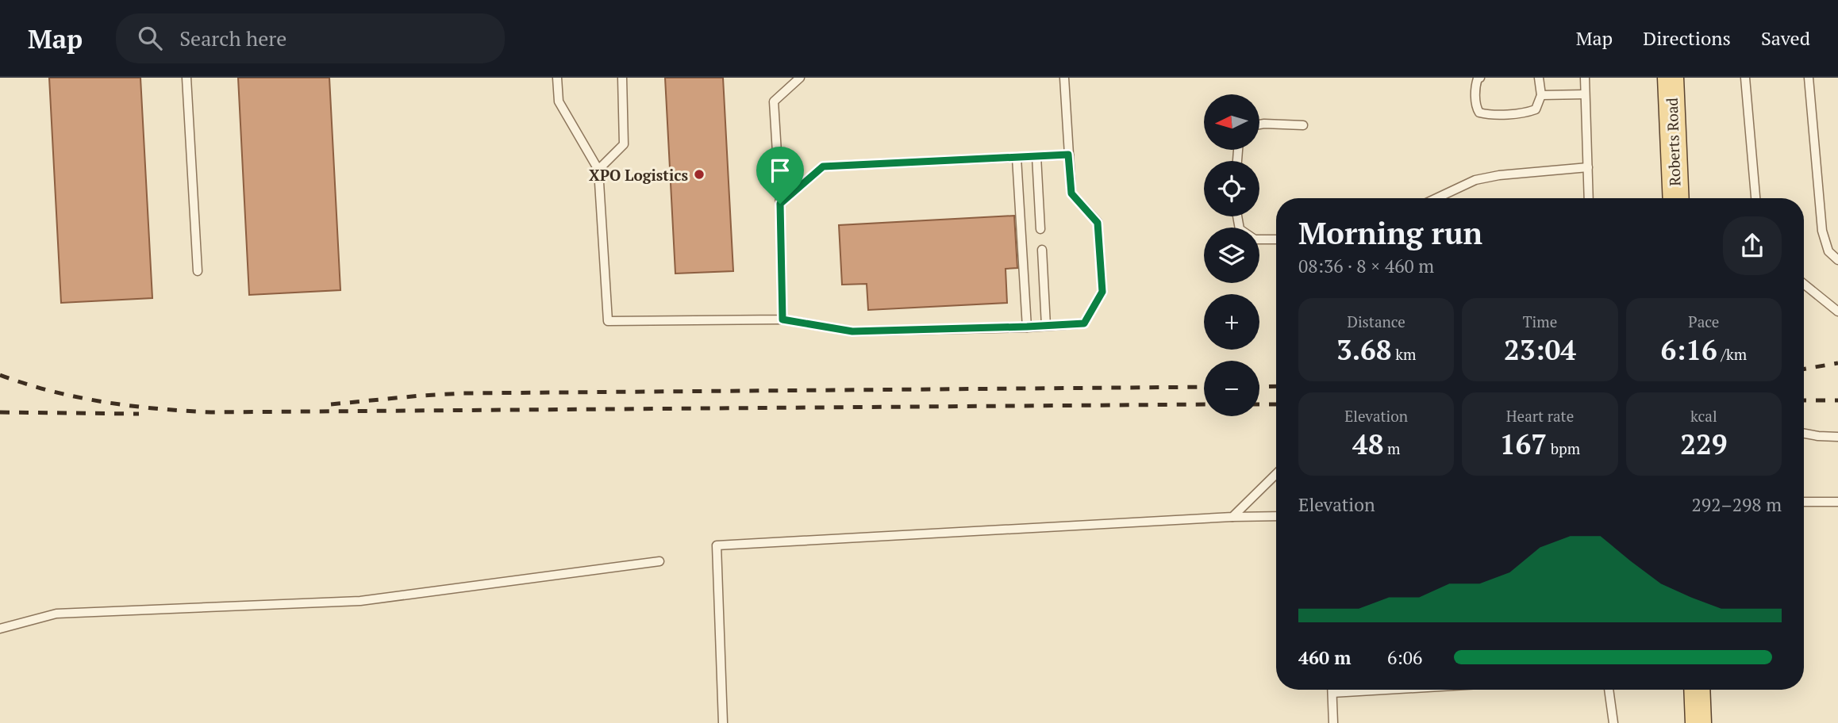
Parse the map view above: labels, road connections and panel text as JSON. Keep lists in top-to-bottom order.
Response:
{
  "streets": {
    "main road": ["Roberts Road"]
  },
  "places": ["XPO Logistics"],
  "north": "left",
  "page": {
    "header": "Map",
    "search": "Search here",
    "nav": ["Map", "Directions", "Saved"],
    "map_buttons": ["+", "−"],
    "heading": ["Morning run", "08:36 · 8 × 460 m"],
    "stats": [
      ["Distance", "3.68 km"],
      ["Time", "23:04"],
      ["Pace", "6:16 /km"],
      ["Elevation", "48 m"],
      ["Heart rate", "167 bpm"],
      ["kcal", "229"]
    ],
    "chart": ["Elevation", "292–298 m"],
    "list": [
      {
        "name": "460 m",
        "note": "6:06"
      }
    ]
  }
}
